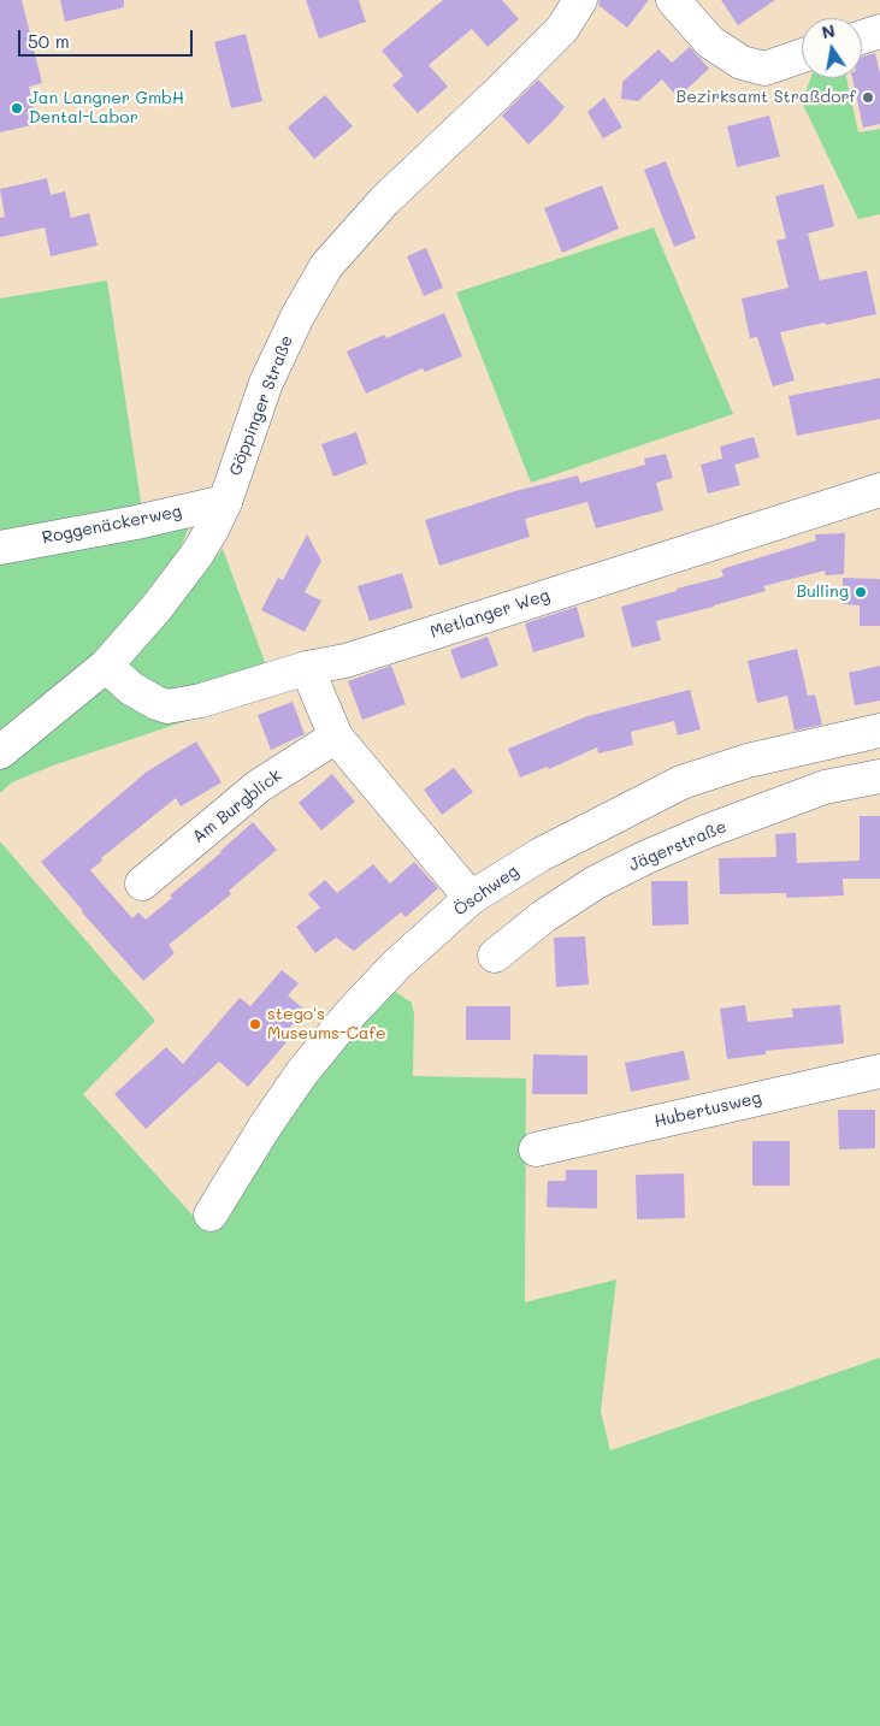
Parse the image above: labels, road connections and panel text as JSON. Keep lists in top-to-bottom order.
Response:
{
  "streets": {
    "street": [
      "Göppinger Straße",
      "Roggenäckerweg",
      "Metlanger Weg",
      "Am Burgblick",
      "Jägerstraße",
      "Öschweg",
      "Hubertusweg"
    ]
  },
  "crossings": [
    ["Göppinger Straße", "Roggenäckerweg"],
    ["Göppinger Straße", "Metlanger Weg"]
  ],
  "places": [
    "Bezirksamt Straßdorf",
    "Jan Langner GmbH Dental-Labor",
    "Bulling",
    "stego's Museums-Cafe"
  ],
  "scale_bar": "50 m",
  "north": "top"
}
